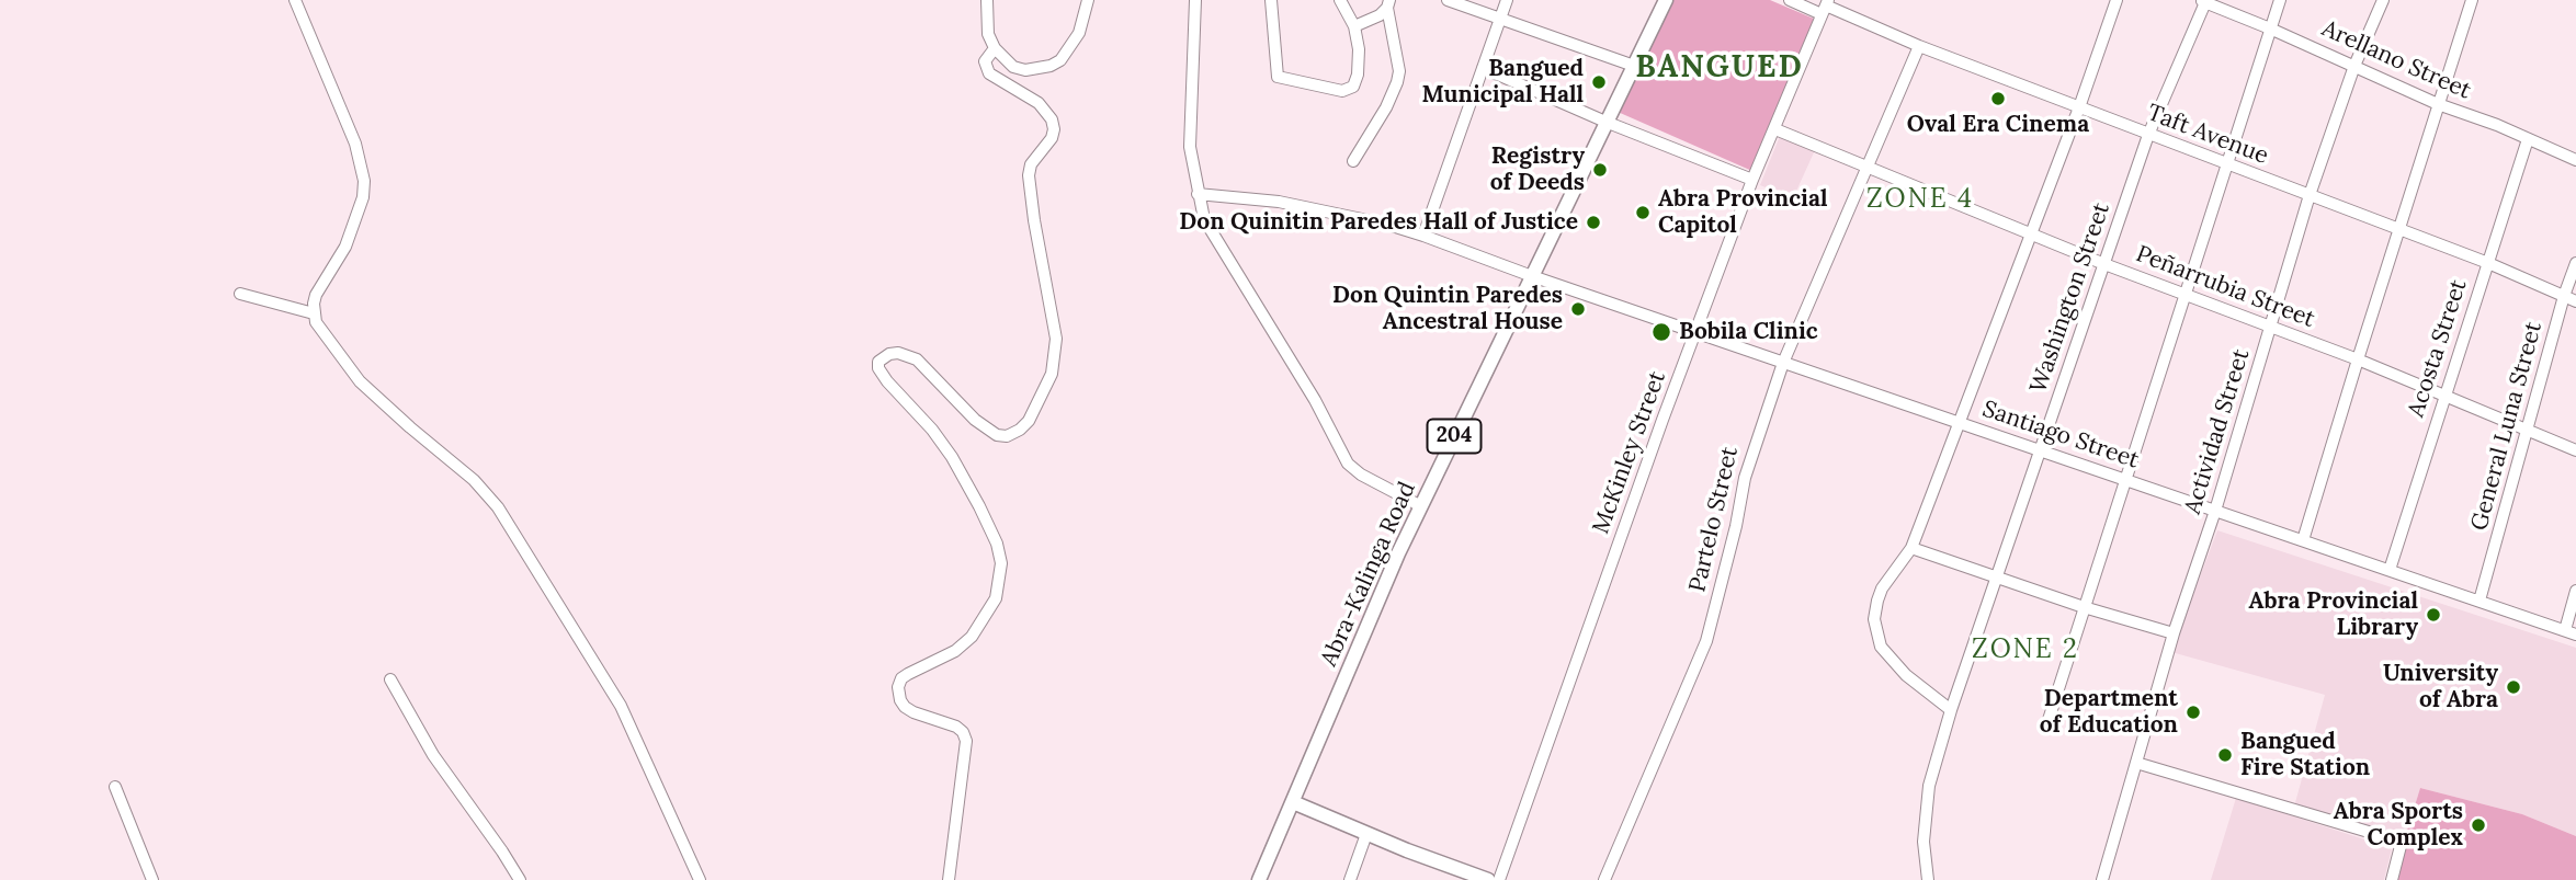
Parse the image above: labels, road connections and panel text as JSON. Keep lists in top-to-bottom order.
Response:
{
  "streets": {
    "main road": ["204", "Abra-Kalinga Road"],
    "street": [
      "Arellano Street",
      "Taft Avenue",
      "Peñarrubia Street",
      "Washington Street",
      "Acosta Street",
      "General Luna Street",
      "Actividad Street",
      "Santiago Street",
      "McKinley Street",
      "Partelo Street"
    ]
  },
  "crossings": [
    ["Arellano Street", "Washington Street"],
    ["Arellano Street", "Acosta Street"],
    ["Arellano Street", "Actividad Street"],
    ["Taft Avenue", "Washington Street"],
    ["Taft Avenue", "Acosta Street"],
    ["Taft Avenue", "General Luna Street"],
    ["Taft Avenue", "Actividad Street"],
    ["Taft Avenue", "McKinley Street"],
    ["Taft Avenue", "Partelo Street"],
    ["Peñarrubia Street", "Washington Street"],
    ["Peñarrubia Street", "Acosta Street"],
    ["Peñarrubia Street", "General Luna Street"],
    ["Peñarrubia Street", "Actividad Street"],
    ["Peñarrubia Street", "McKinley Street"],
    ["Peñarrubia Street", "Partelo Street"],
    ["Washington Street", "Santiago Street"],
    ["Acosta Street", "Santiago Street"],
    ["General Luna Street", "Santiago Street"],
    ["Actividad Street", "Santiago Street"],
    ["Santiago Street", "McKinley Street"],
    ["Santiago Street", "Partelo Street"],
    ["Santiago Street", "Abra-Kalinga Road"]
  ],
  "districts": ["BANGUED", "ZONE 4", "ZONE 2"],
  "places": [
    "Bangued Municipal Hall",
    "Oval Era Cinema",
    "Registry of Deeds",
    "Abra Provincial Capitol",
    "Don Quinitin Paredes Hall of Justice",
    "Don Quintin Paredes Ancestral House",
    "Bobila Clinic",
    "Abra Provincial Library",
    "University of Abra",
    "Department of Education",
    "Bangued Fire Station",
    "Abra Sports Complex"
  ]
}
